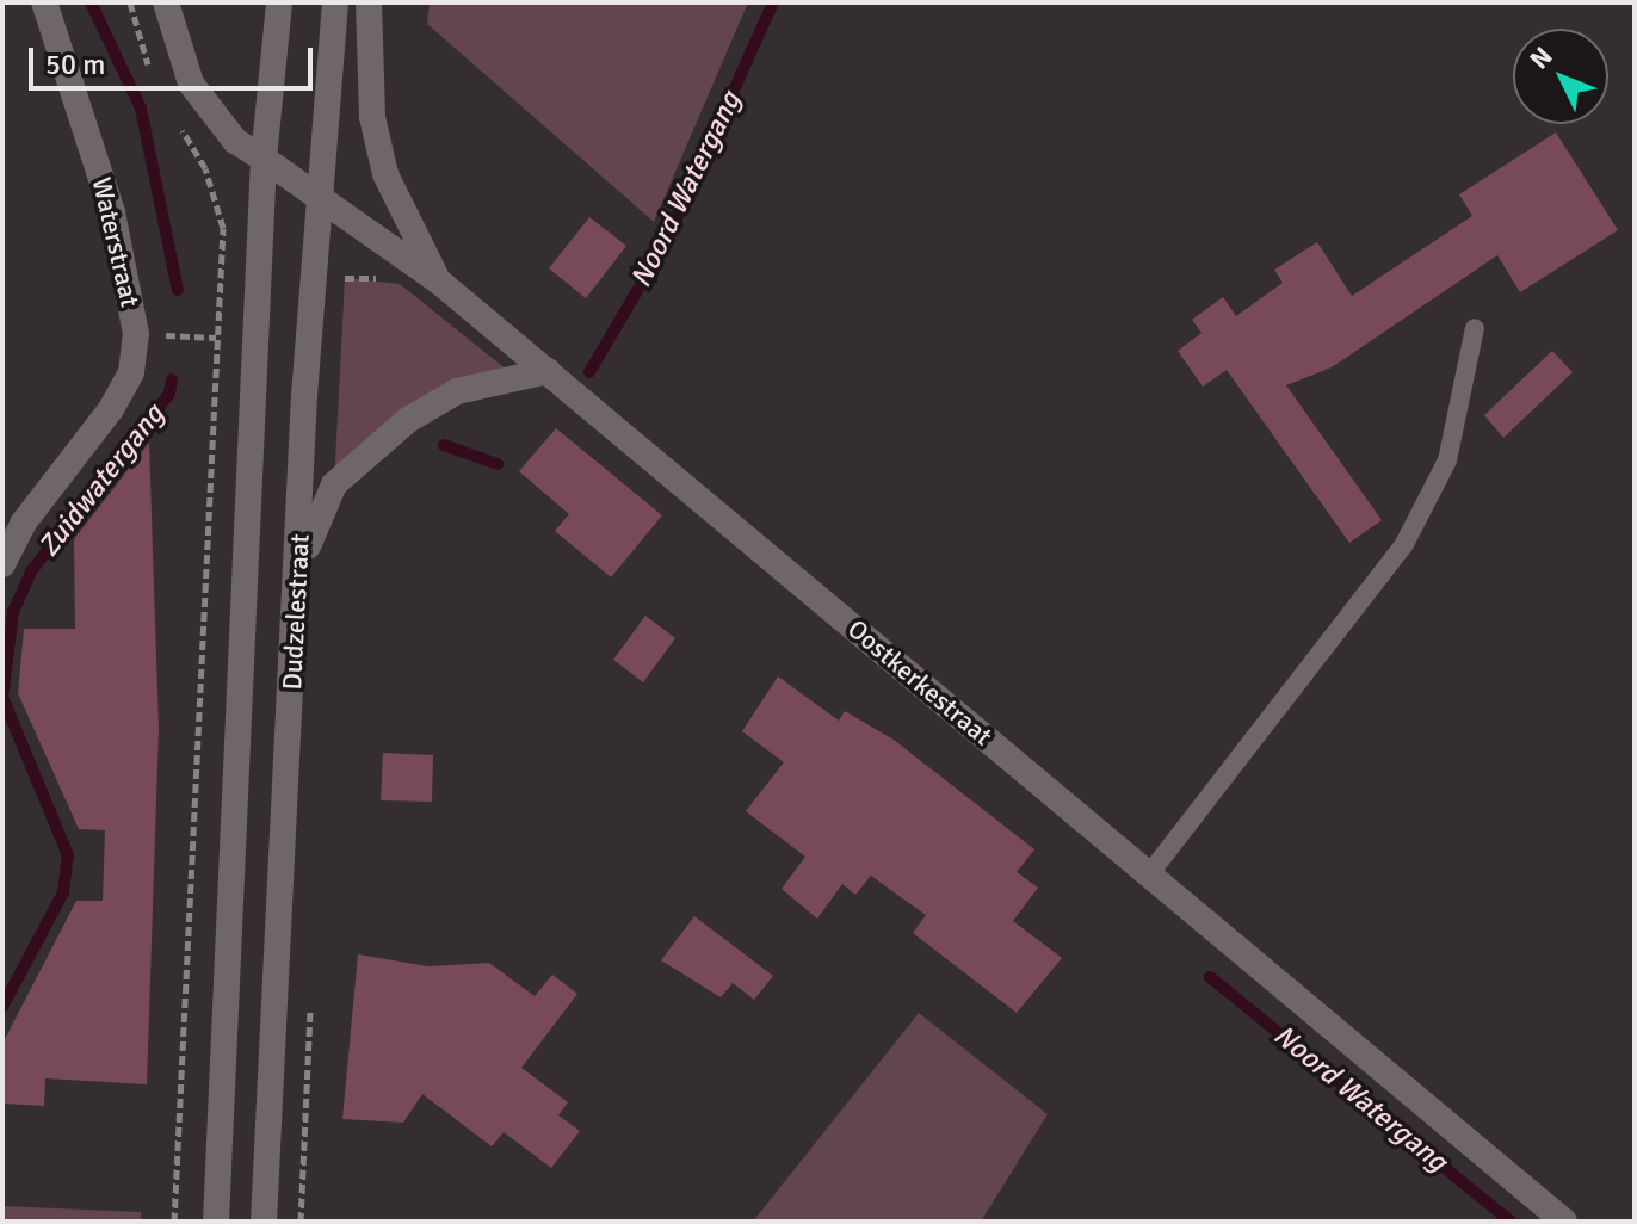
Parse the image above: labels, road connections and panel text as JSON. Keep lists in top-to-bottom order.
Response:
{
  "streets": {
    "main road": ["Waterstraat", "Dudzelestraat", "Oostkerkestraat"]
  },
  "crossings": [
    ["Dudzelestraat", "Oostkerkestraat"]
  ],
  "water": ["Noord Watergang", "Zuidwatergang"],
  "scale_bar": "50 m",
  "north": "top left"
}
